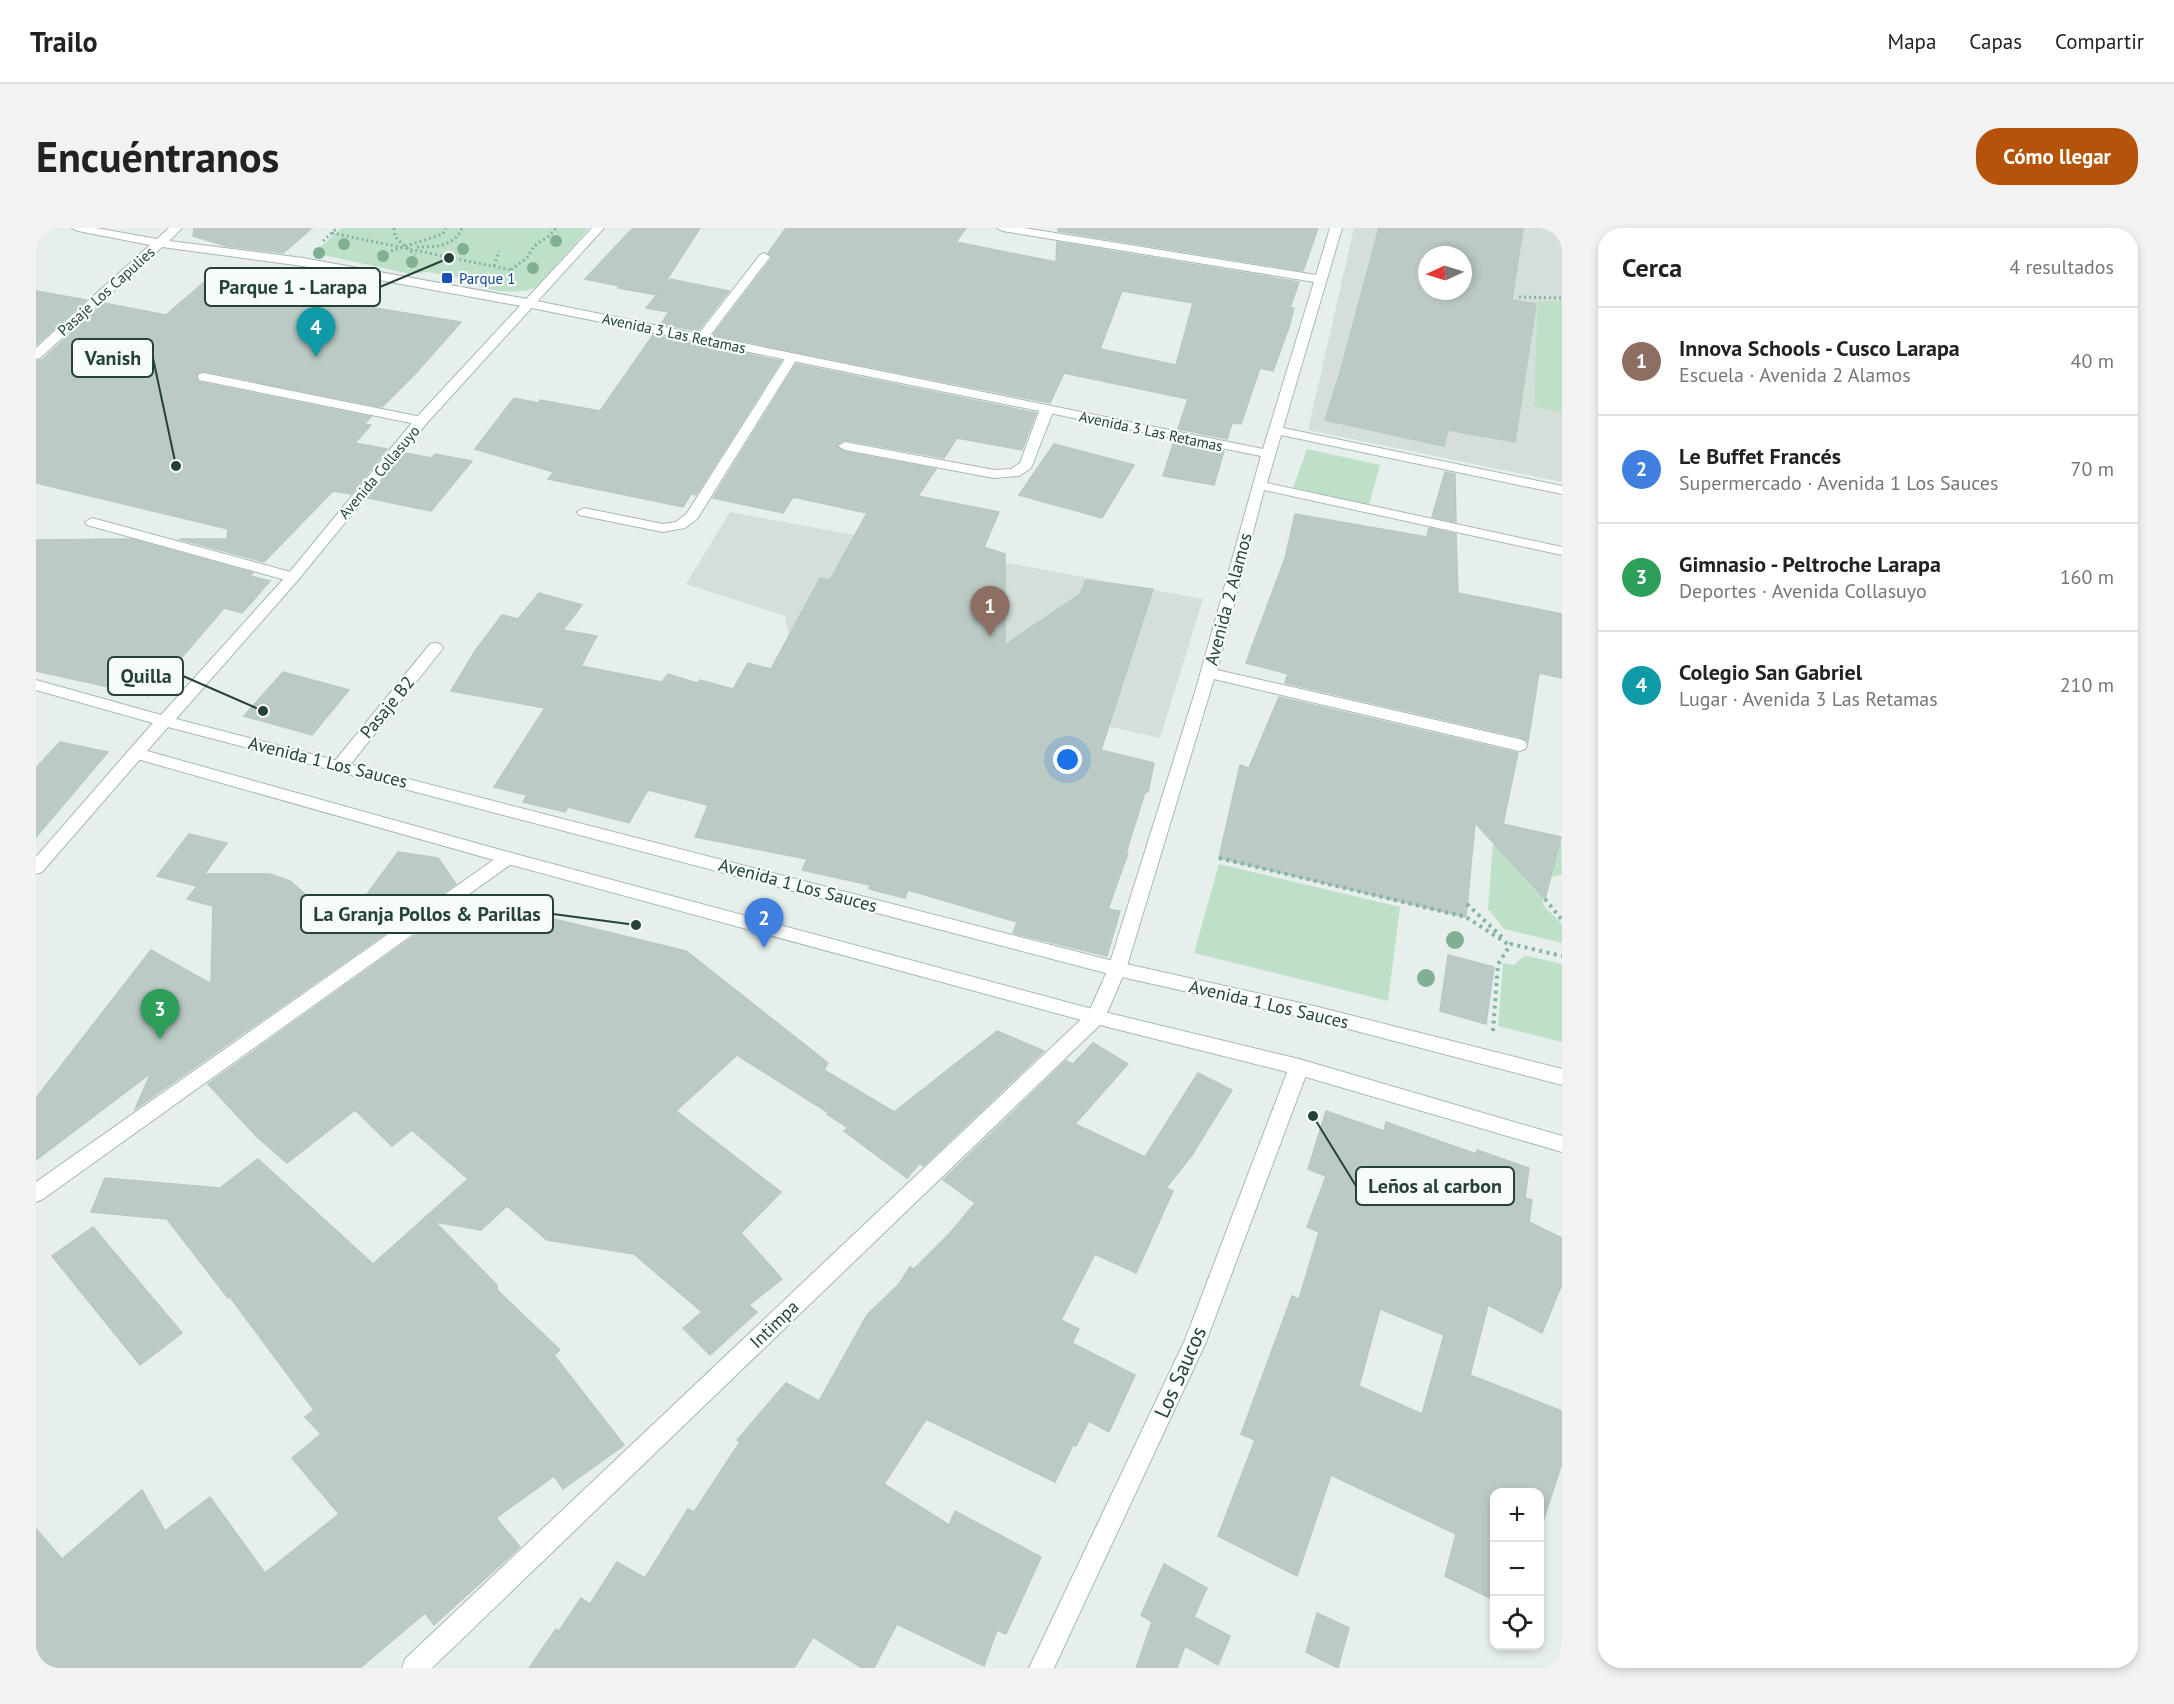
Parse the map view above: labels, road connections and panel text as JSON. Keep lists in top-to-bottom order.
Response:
{
  "streets": {
    "street": [
      "Pasaje Los Capulies",
      "Avenida 3 Las Retamas",
      "Avenida Collasuyo",
      "Avenida 2 Alamos",
      "Pasaje B2",
      "Avenida 1 Los Sauces",
      "Intimpa",
      "Los Saucos"
    ]
  },
  "crossings": [
    ["Pasaje Los Capulies", "Avenida 3 Las Retamas"],
    ["Avenida 3 Las Retamas", "Avenida Collasuyo"],
    ["Avenida 3 Las Retamas", "Avenida 2 Alamos"],
    ["Avenida Collasuyo", "Avenida 1 Los Sauces"],
    ["Avenida 2 Alamos", "Avenida 1 Los Sauces"],
    ["Avenida 2 Alamos", "Intimpa"],
    ["Pasaje B2", "Avenida 1 Los Sauces"],
    ["Avenida 1 Los Sauces", "Intimpa"]
  ],
  "places": {
    "other": [
      "Parque 1 - Larapa",
      "Vanish",
      "Quilla",
      "La Granja Pollos & Parillas",
      "Leños al carbon"
    ],
    "transit": ["Parque 1"]
  },
  "north": "left",
  "page": {
    "header": "Trailo",
    "nav": ["Mapa", "Capas", "Compartir"],
    "buttons": "Cómo llegar",
    "title": "Encuéntranos",
    "heading": ["Cerca", "4 resultados"],
    "list": [
      {
        "mark": "1",
        "name": "Innova Schools - Cusco Larapa",
        "note": "Escuela · Avenida 2 Alamos",
        "value": "40 m"
      },
      {
        "mark": "2",
        "name": "Le Buffet Francés",
        "note": "Supermercado · Avenida 1 Los Sauces",
        "value": "70 m"
      },
      {
        "mark": "3",
        "name": "Gimnasio - Peltroche Larapa",
        "note": "Deportes · Avenida Collasuyo",
        "value": "160 m"
      },
      {
        "mark": "4",
        "name": "Colegio San Gabriel",
        "note": "Lugar · Avenida 3 Las Retamas",
        "value": "210 m"
      }
    ],
    "pins": [
      "4",
      "1",
      "2",
      "3"
    ],
    "map_buttons": ["+", "−"]
  }
}
